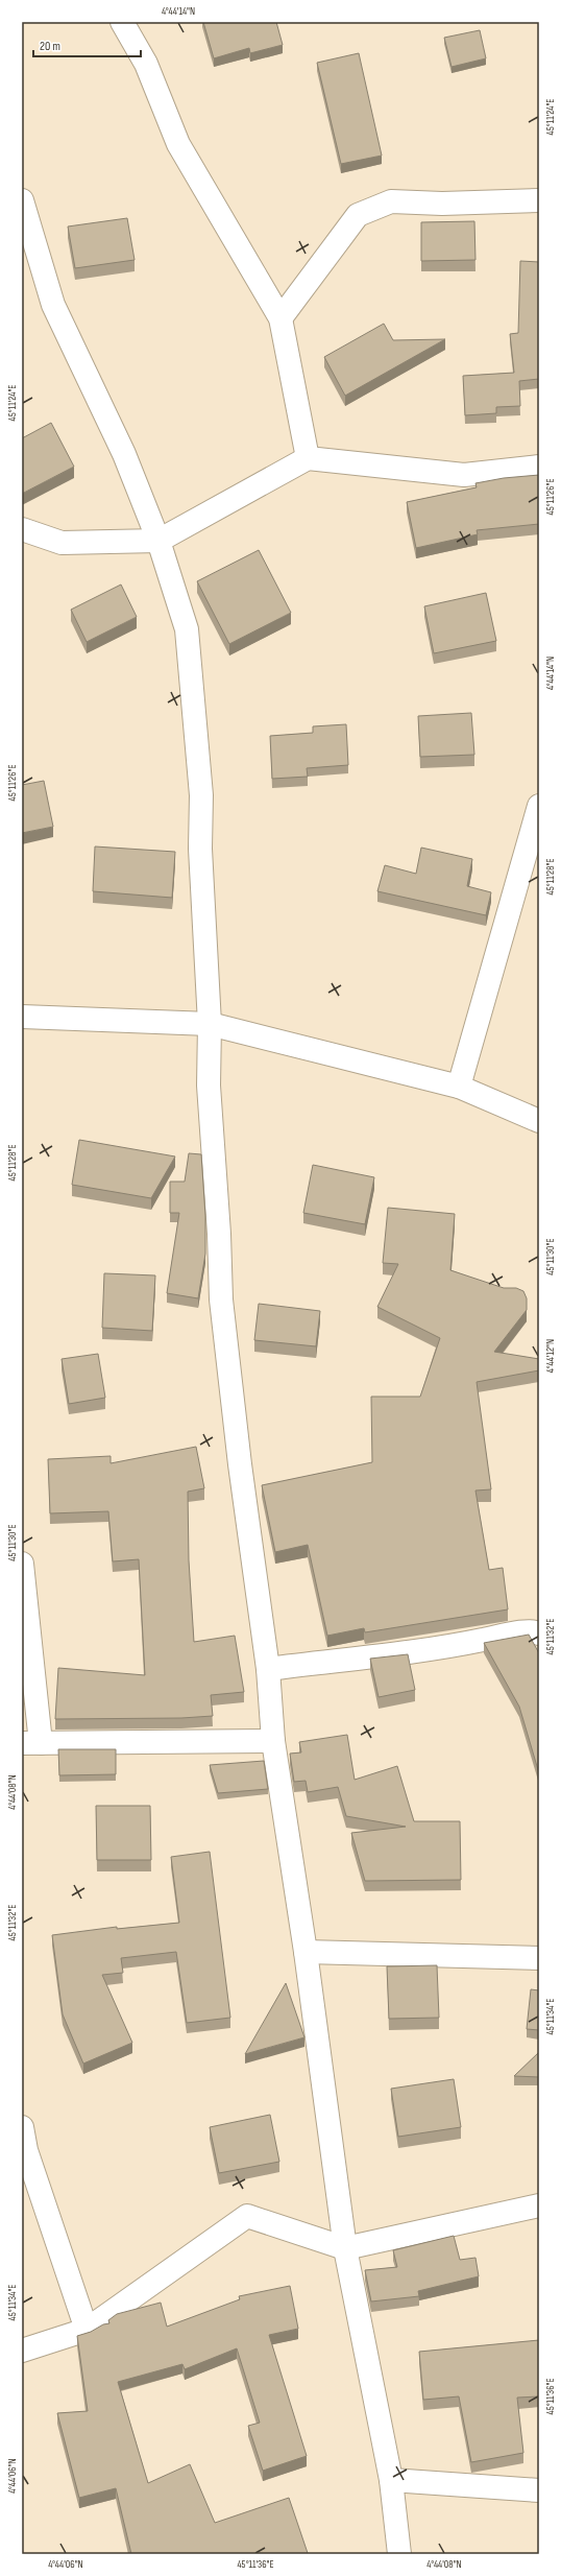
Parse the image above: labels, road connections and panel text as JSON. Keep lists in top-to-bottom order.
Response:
{
  "scale_bar": "20 m",
  "coordinates": [
    "4°44'14\"N",
    "45°11'24\"E",
    "45°11'26\"E",
    "45°11'28\"E",
    "45°11'30\"E",
    "4°44'12\"N",
    "45°11'32\"E",
    "4°44'08\"N",
    "45°11'34\"E",
    "45°11'36\"E",
    "4°44'06\"N"
  ]
}
